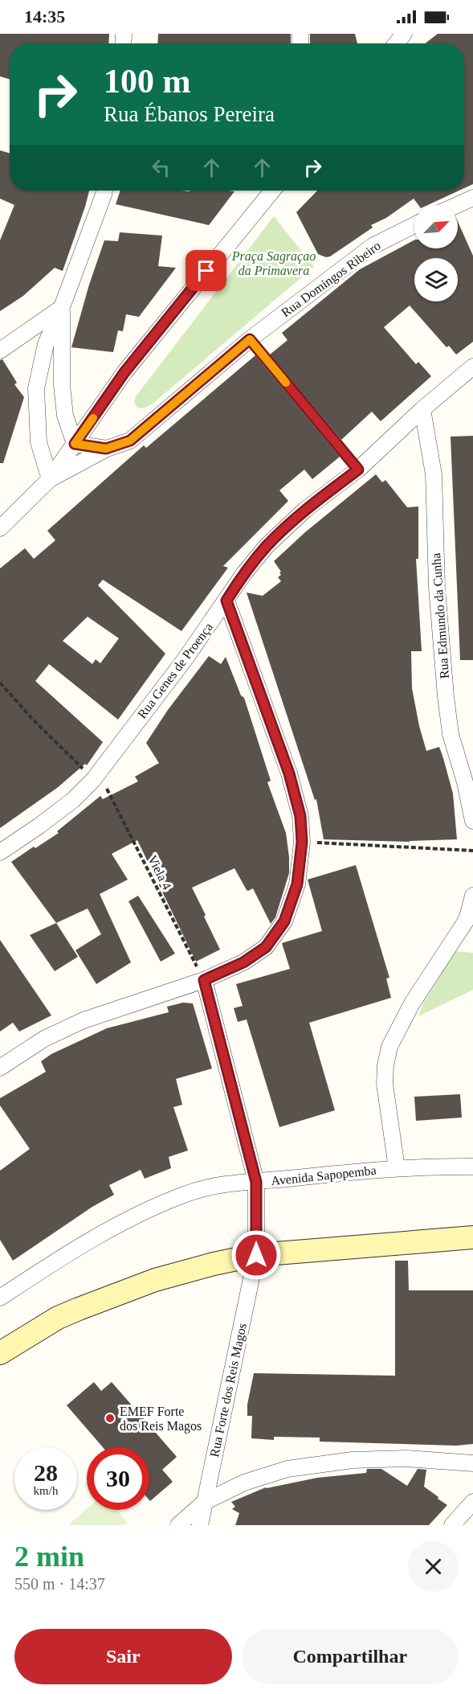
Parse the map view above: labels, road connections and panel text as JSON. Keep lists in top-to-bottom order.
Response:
{
  "streets": {
    "street": [
      "Rua Domingos Ribeiro",
      "Rua Edmundo da Cunha",
      "Rua Genes de Proença",
      "Avenida Sapopemba",
      "Rua Forte dos Reis Magos"
    ],
    "path": ["Viela 4"]
  },
  "crossings": [
    ["Rua Edmundo da Cunha", "Rua Genes de Proença"],
    ["Rua Genes de Proença", "Viela 4"],
    ["Viela 4", "Rua Forte dos Reis Magos"],
    ["Avenida Sapopemba", "Rua Forte dos Reis Magos"]
  ],
  "parks": ["Praça Sagraçao da Primavera"],
  "places": ["EMEF Forte dos Reis Magos"],
  "north": "top right",
  "page": {
    "status": "14:35",
    "turn": ["100 m", "Rua Ébanos Pereira"],
    "speed": "28 km/h",
    "limit": "30",
    "heading": ["2 min", "550 m · 14:37"],
    "buttons": ["Sair", "Compartilhar"]
  }
}
